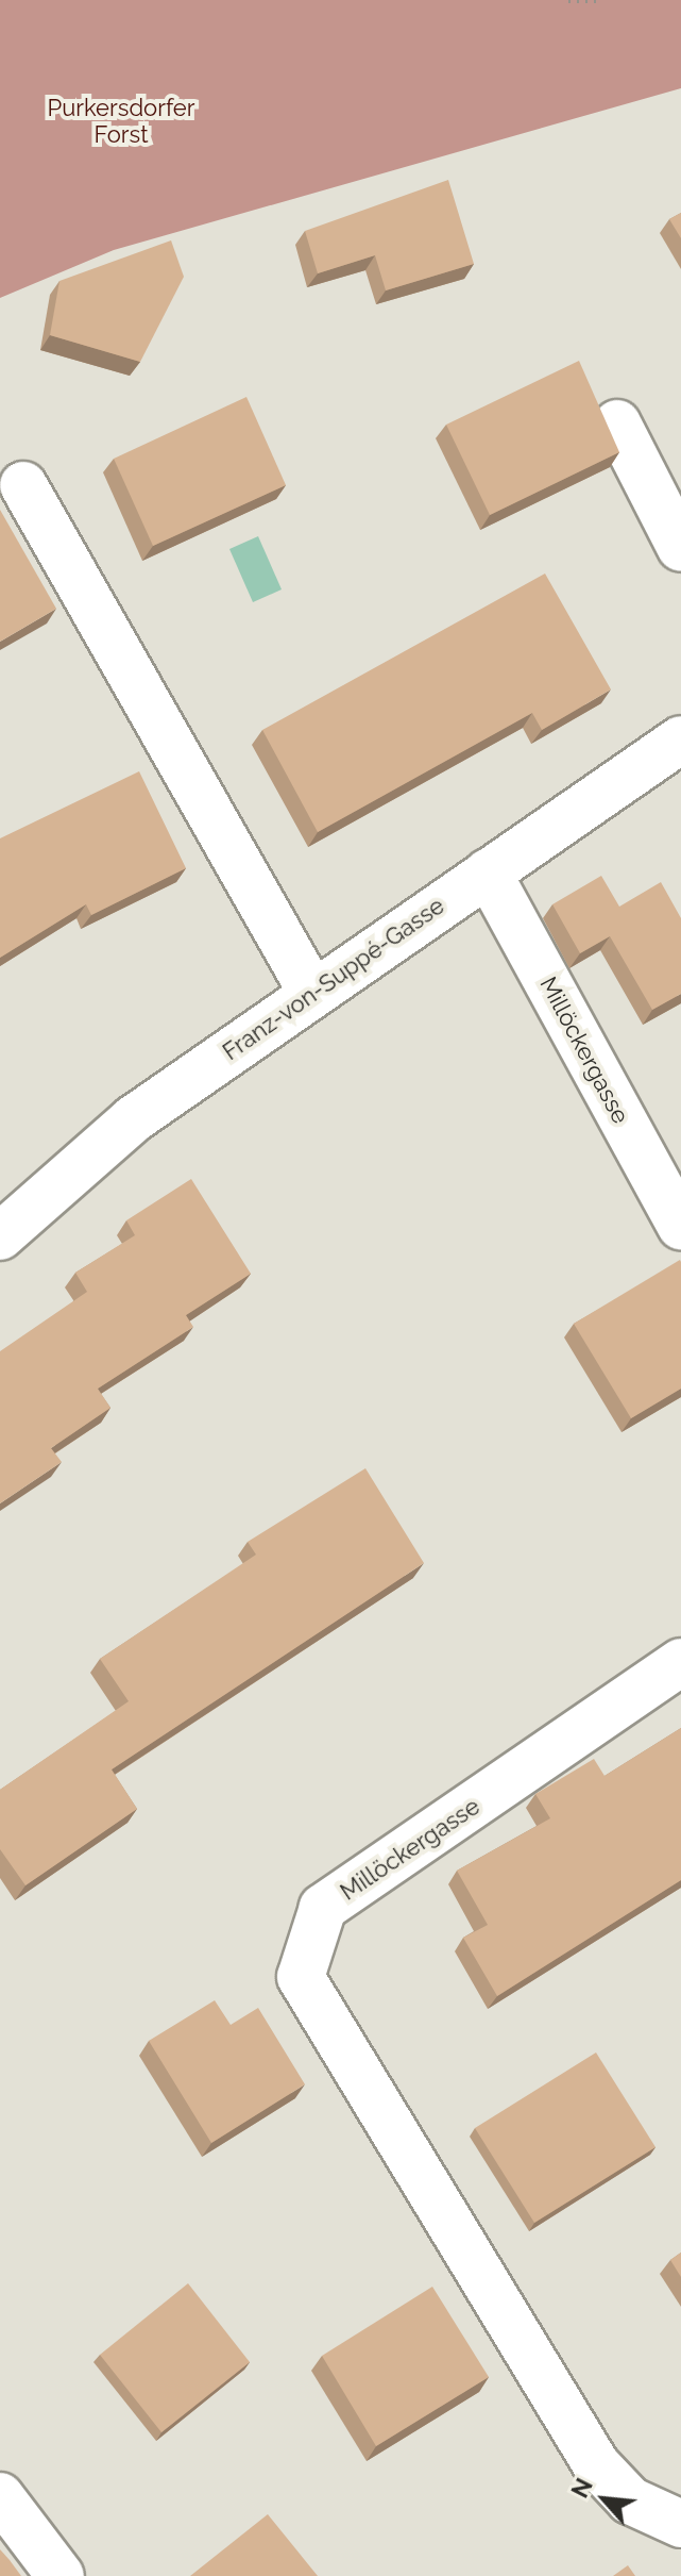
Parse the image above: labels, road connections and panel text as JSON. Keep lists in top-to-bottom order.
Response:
{
  "streets": {
    "street": ["Franz-von-Suppé-Gasse", "Millöckergasse"]
  },
  "crossings": [
    ["Franz-von-Suppé-Gasse", "Millöckergasse"]
  ],
  "parks": ["Purkersdorfer Forst"],
  "north": "top left"
}
